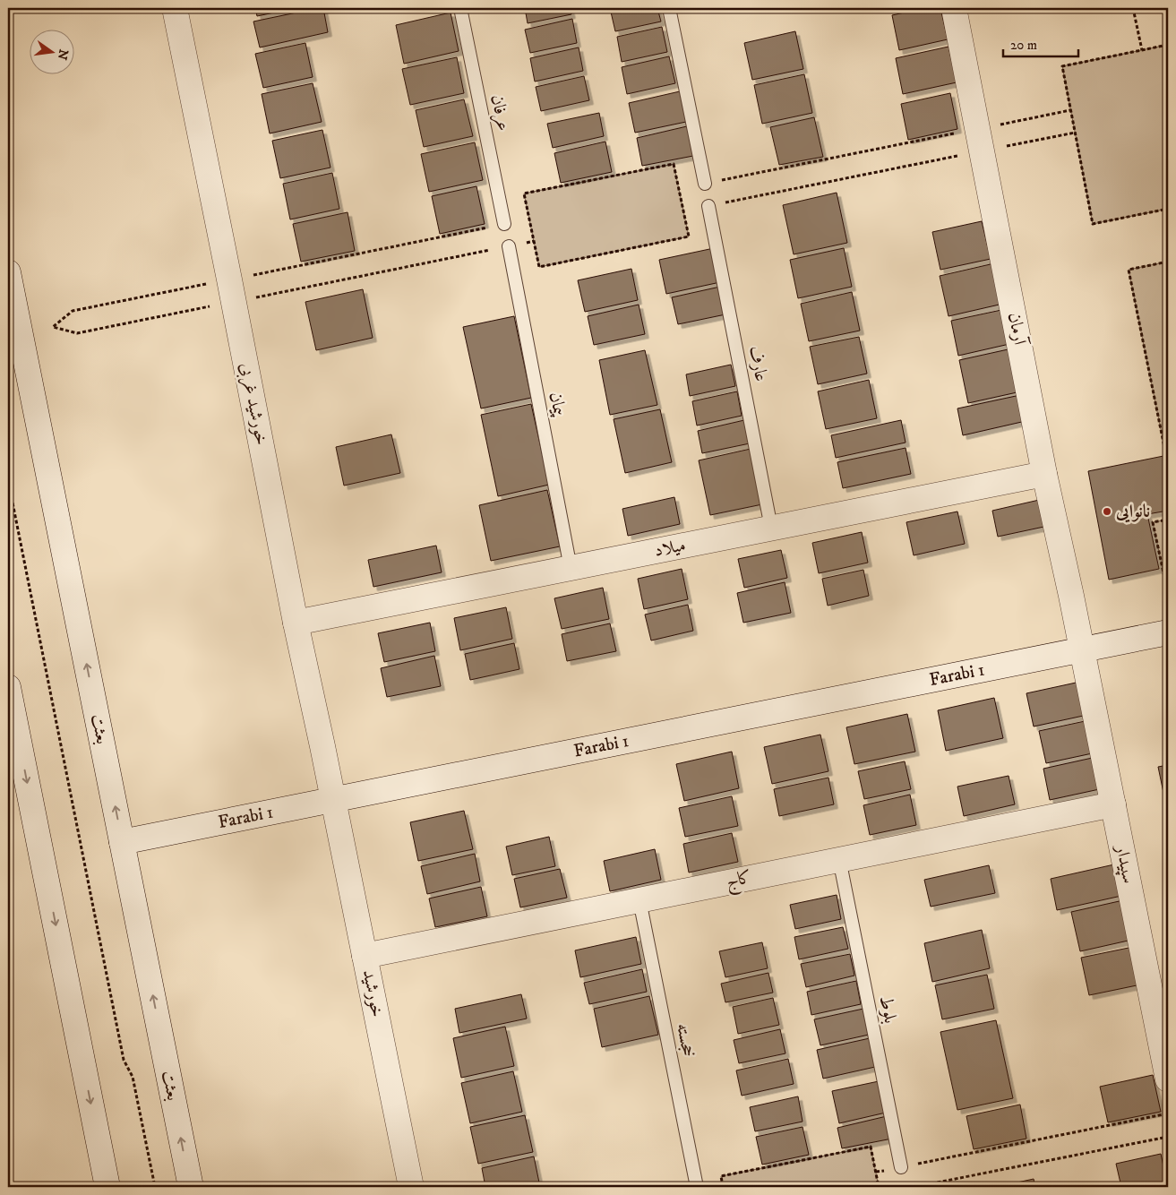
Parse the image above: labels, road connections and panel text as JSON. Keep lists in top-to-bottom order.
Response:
{
  "streets": {
    "street": [
      "آرمان",
      "خورشید غربی",
      "میلاد",
      "Farabi 1",
      "بعثت",
      "سپیدار",
      "کاج",
      "خورشید"
    ],
    "lane": [
      "عرفان",
      "عارف",
      "پیمان",
      "بلوط",
      "خجسته"
    ]
  },
  "crossings": [
    ["آرمان", "میلاد"],
    ["آرمان", "Farabi 1"],
    ["آرمان", "سپیدار"],
    ["عارف", "میلاد"],
    ["خورشید غربی", "میلاد"],
    ["خورشید غربی", "Farabi 1"],
    ["خورشید غربی", "خورشید"],
    ["پیمان", "میلاد"],
    ["Farabi 1", "بعثت"],
    ["Farabi 1", "سپیدار"],
    ["Farabi 1", "خورشید"],
    ["سپیدار", "کاج"],
    ["کاج", "خورشید"],
    ["کاج", "بلوط"],
    ["کاج", "خجسته"]
  ],
  "places": ["نانوایی"],
  "scale_bar": "20 m",
  "north": "right"
}
